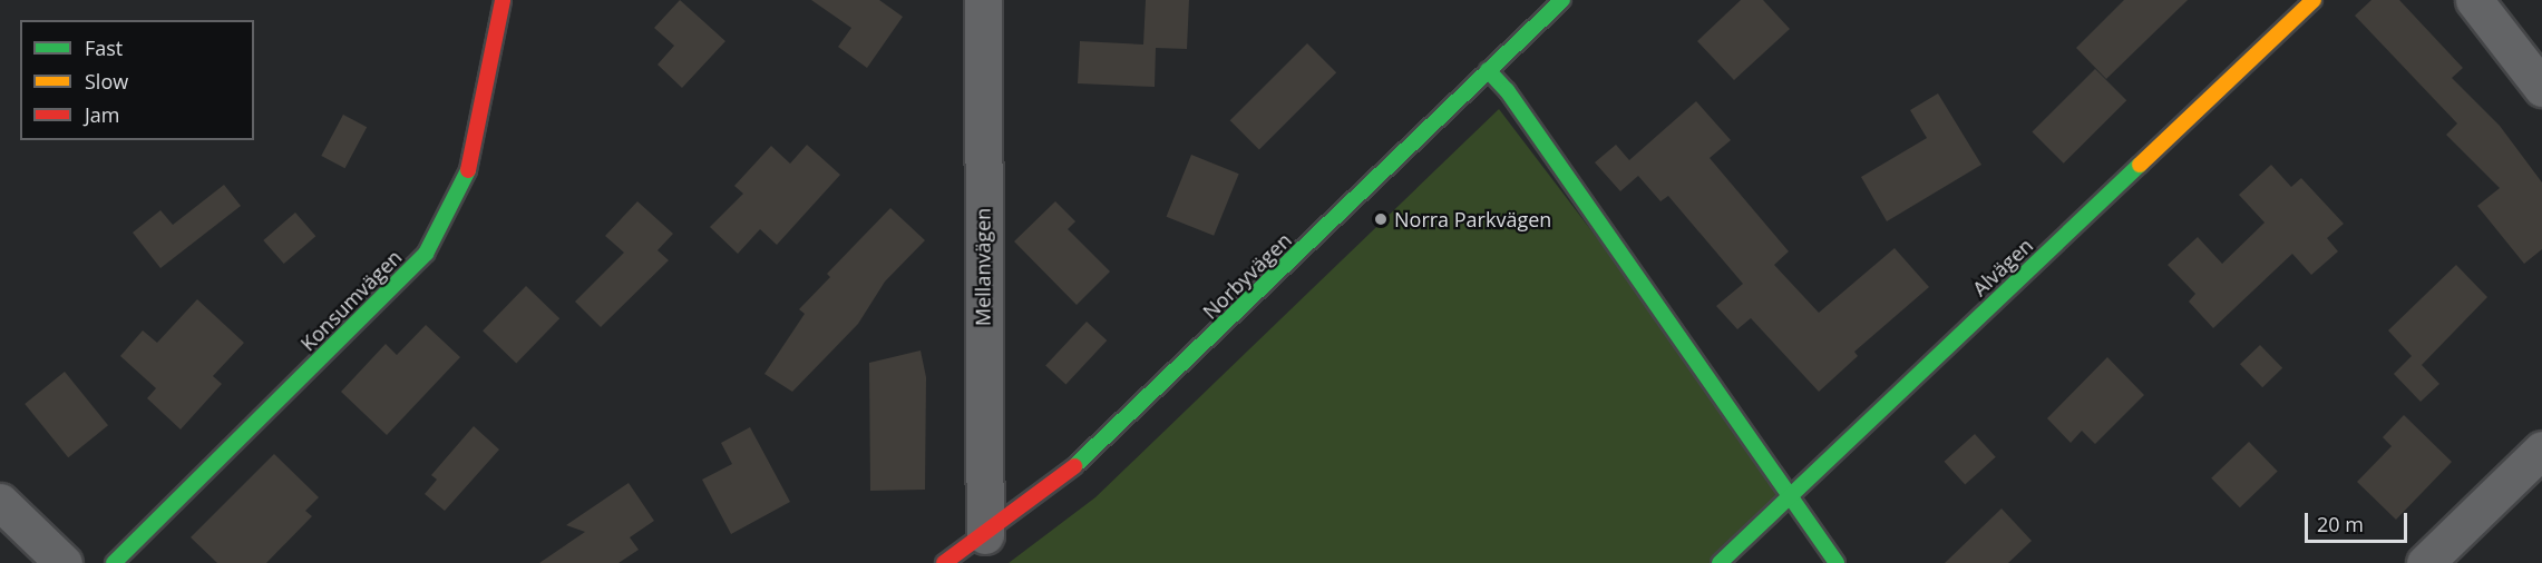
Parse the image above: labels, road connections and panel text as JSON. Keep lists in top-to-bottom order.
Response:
{
  "streets": {
    "street": [
      "Mellanvägen",
      "Alvägen",
      "Norbyvägen",
      "Konsumvägen"
    ]
  },
  "crossings": [
    ["Mellanvägen", "Norbyvägen"]
  ],
  "places": ["Norra Parkvägen"],
  "legend": ["Fast", "Slow", "Jam"],
  "scale_bar": "20 m"
}
